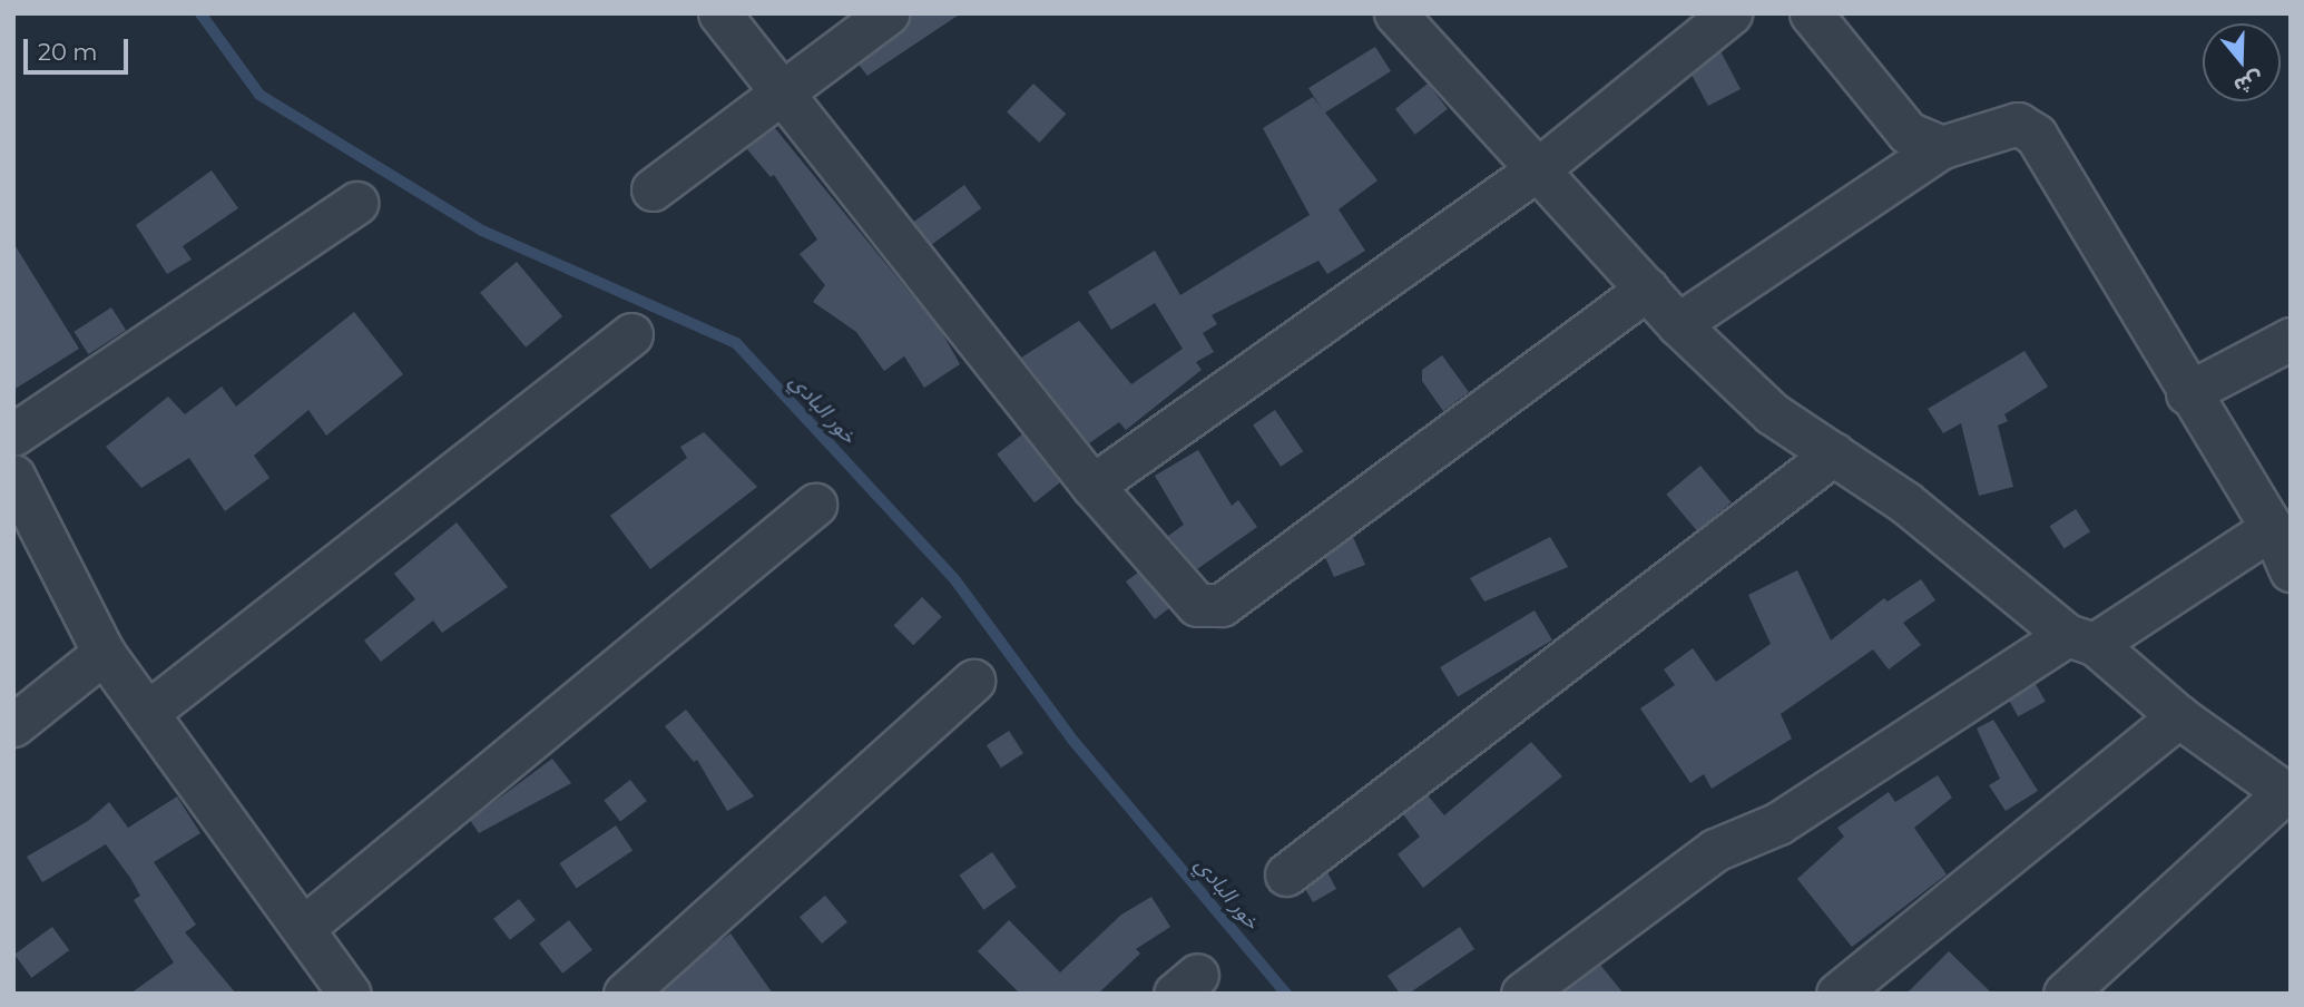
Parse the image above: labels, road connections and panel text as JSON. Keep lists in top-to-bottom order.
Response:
{
  "water": ["خور البادي"],
  "scale_bar": "20 m",
  "north": "bottom"
}
